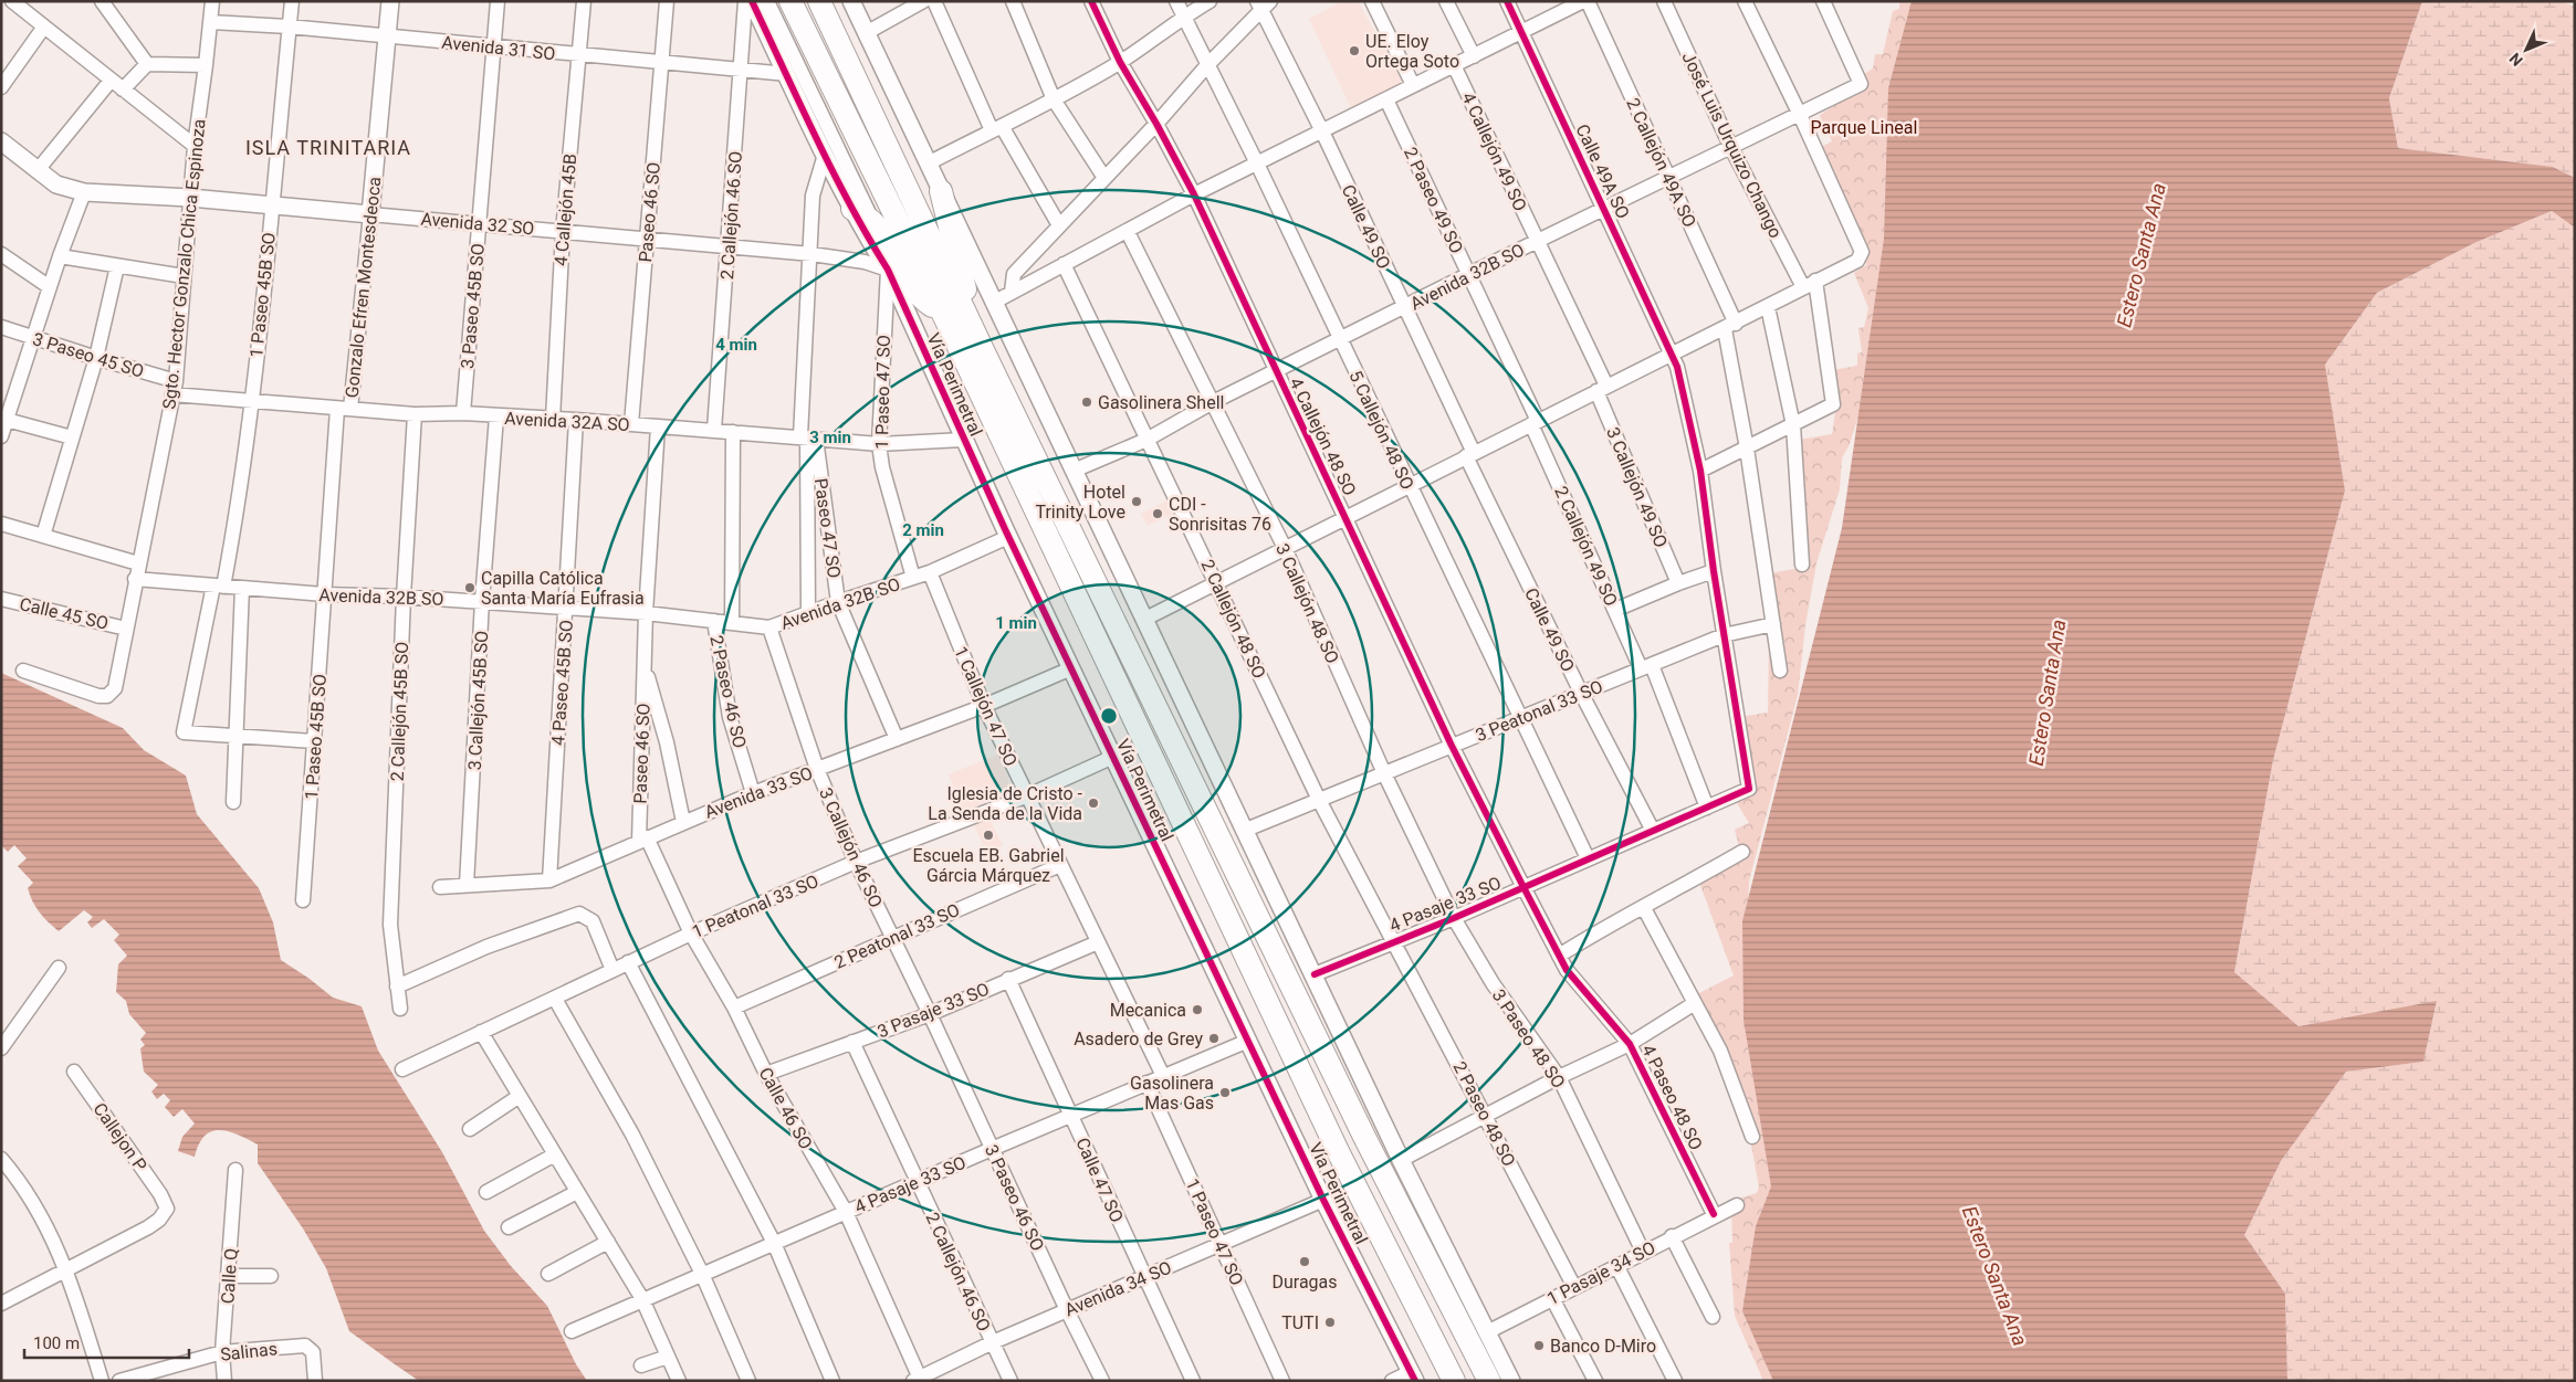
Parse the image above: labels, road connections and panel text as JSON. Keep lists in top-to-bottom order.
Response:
{
  "streets": {
    "highway": ["Vía Perimetral"],
    "street": [
      "Avenida 31 SO",
      "José Luis Urquizo Chango",
      "4 Callejón 49 SO",
      "2 Callejón 49A SO",
      "Calle 49A SO",
      "2 Paseo 49 SO",
      "4 Callejón 45B",
      "Paseo 46 SO",
      "2 Callejón 46 SO",
      "Avenida 32 SO",
      "Calle 49 SO",
      "Sgto. Hector Gonzalo Chica Espinoza",
      "Avenida 32B SO",
      "Gonzalo Efren Montesdeoca",
      "1 Paseo 45B SO",
      "3 Paseo 45B SO",
      "3 Paseo 45 SO",
      "1 Paseo 47 SO",
      "Avenida 32A SO",
      "5 Callejón 48 SO",
      "4 Callejón 48 SO",
      "3 Callejón 49 SO",
      "Paseo 47 SO",
      "2 Callejón 49 SO",
      "3 Callejón 48 SO",
      "Calle 45 SO",
      "2 Callejón 48 SO",
      "4 Paseo 45B SO",
      "2 Paseo 46 SO",
      "3 Callejón 45B SO",
      "1 Callejón 47 SO",
      "3 Peatonal 33 SO",
      "2 Callejón 45B SO",
      "Avenida 33 SO",
      "3 Callejón 46 SO",
      "4 Pasaje 33 SO",
      "1 Peatonal 33 SO",
      "2 Peatonal 33 SO",
      "3 Pasaje 33 SO",
      "3 Paseo 48 SO",
      "4 Paseo 48 SO",
      "Calle 46 SO",
      "2 Paseo 48 SO",
      "Callejon P",
      "Calle 47 SO",
      "3 Paseo 46 SO",
      "1 Pasaje 34 SO",
      "Calle Q",
      "Avenida 34 SO",
      "Salinas"
    ]
  },
  "crossings": [
    ["Avenida 31 SO", "4 Callejón 45B"],
    ["Avenida 31 SO", "Paseo 46 SO"],
    ["Avenida 31 SO", "2 Callejón 46 SO"],
    ["Avenida 31 SO", "Sgto. Hector Gonzalo Chica Espinoza"],
    ["Avenida 31 SO", "Gonzalo Efren Montesdeoca"],
    ["Avenida 31 SO", "1 Paseo 45B SO"],
    ["Avenida 31 SO", "3 Paseo 45B SO"],
    ["Avenida 31 SO", "Vía Perimetral"],
    ["José Luis Urquizo Chango", "Avenida 32B SO"],
    ["4 Callejón 49 SO", "Avenida 32B SO"],
    ["4 Callejón 49 SO", "3 Callejón 49 SO"],
    ["2 Callejón 49A SO", "Avenida 32B SO"],
    ["2 Callejón 49A SO", "3 Peatonal 33 SO"],
    ["Calle 49A SO", "Avenida 32B SO"],
    ["Calle 49A SO", "3 Peatonal 33 SO"],
    ["Calle 49A SO", "4 Pasaje 33 SO"],
    ["2 Paseo 49 SO", "Avenida 32B SO"],
    ["2 Paseo 49 SO", "2 Callejón 49 SO"],
    ["4 Callejón 45B", "Avenida 32 SO"],
    ["4 Callejón 45B", "Avenida 32A SO"],
    ["Paseo 46 SO", "Avenida 32 SO"],
    ["Paseo 46 SO", "Avenida 32B SO"],
    ["Paseo 46 SO", "Avenida 32A SO"],
    ["Paseo 46 SO", "Avenida 33 SO"],
    ["Paseo 46 SO", "Calle 46 SO"],
    ["2 Callejón 46 SO", "Avenida 32 SO"],
    ["2 Callejón 46 SO", "Avenida 32A SO"],
    ["2 Callejón 46 SO", "4 Pasaje 33 SO"],
    ["2 Callejón 46 SO", "3 Pasaje 33 SO"],
    ["2 Callejón 46 SO", "Avenida 34 SO"],
    ["Avenida 32 SO", "Sgto. Hector Gonzalo Chica Espinoza"],
    ["Avenida 32 SO", "Gonzalo Efren Montesdeoca"],
    ["Avenida 32 SO", "1 Paseo 45B SO"],
    ["Avenida 32 SO", "3 Paseo 45B SO"],
    ["Avenida 32 SO", "Vía Perimetral"],
    ["Avenida 32 SO", "1 Paseo 47 SO"],
    ["Avenida 32 SO", "Paseo 47 SO"],
    ["Calle 49 SO", "Avenida 32B SO"],
    ["Calle 49 SO", "3 Peatonal 33 SO"],
    ["Calle 49 SO", "4 Pasaje 33 SO"],
    ["Sgto. Hector Gonzalo Chica Espinoza", "Avenida 32B SO"],
    ["Sgto. Hector Gonzalo Chica Espinoza", "3 Paseo 45 SO"],
    ["Sgto. Hector Gonzalo Chica Espinoza", "Avenida 32A SO"],
    ["Sgto. Hector Gonzalo Chica Espinoza", "Calle 45 SO"],
    ["Avenida 32B SO", "1 Paseo 45B SO"],
    ["Avenida 32B SO", "Vía Perimetral"],
    ["Avenida 32B SO", "1 Paseo 47 SO"],
    ["Avenida 32B SO", "5 Callejón 48 SO"],
    ["Avenida 32B SO", "4 Callejón 48 SO"],
    ["Avenida 32B SO", "Paseo 47 SO"],
    ["Avenida 32B SO", "3 Callejón 48 SO"],
    ["Avenida 32B SO", "2 Callejón 48 SO"],
    ["Avenida 32B SO", "4 Paseo 45B SO"],
    ["Avenida 32B SO", "2 Paseo 46 SO"],
    ["Avenida 32B SO", "3 Callejón 45B SO"],
    ["Avenida 32B SO", "1 Callejón 47 SO"],
    ["Avenida 32B SO", "2 Callejón 45B SO"],
    ["Gonzalo Efren Montesdeoca", "1 Paseo 45B SO"],
    ["Gonzalo Efren Montesdeoca", "Avenida 32A SO"],
    ["1 Paseo 45B SO", "Avenida 32A SO"],
    ["3 Paseo 45B SO", "Avenida 32A SO"],
    ["3 Paseo 45 SO", "Avenida 32A SO"],
    ["Vía Perimetral", "1 Paseo 47 SO"],
    ["Vía Perimetral", "Avenida 32A SO"],
    ["Vía Perimetral", "Paseo 47 SO"],
    ["Vía Perimetral", "Avenida 33 SO"],
    ["Vía Perimetral", "4 Pasaje 33 SO"],
    ["Vía Perimetral", "1 Peatonal 33 SO"],
    ["Vía Perimetral", "Avenida 34 SO"],
    ["1 Paseo 47 SO", "Avenida 32A SO"],
    ["1 Paseo 47 SO", "4 Pasaje 33 SO"],
    ["1 Paseo 47 SO", "Avenida 34 SO"],
    ["Avenida 32A SO", "Paseo 47 SO"],
    ["Avenida 32A SO", "4 Paseo 45B SO"],
    ["Avenida 32A SO", "3 Callejón 45B SO"],
    ["Avenida 32A SO", "2 Callejón 45B SO"],
    ["5 Callejón 48 SO", "3 Peatonal 33 SO"],
    ["5 Callejón 48 SO", "4 Pasaje 33 SO"],
    ["4 Callejón 48 SO", "3 Peatonal 33 SO"],
    ["4 Callejón 48 SO", "4 Pasaje 33 SO"],
    ["4 Callejón 48 SO", "4 Paseo 48 SO"],
    ["Paseo 47 SO", "Avenida 33 SO"],
    ["2 Callejón 49 SO", "3 Peatonal 33 SO"],
    ["2 Callejón 49 SO", "4 Pasaje 33 SO"],
    ["3 Callejón 48 SO", "3 Peatonal 33 SO"],
    ["3 Callejón 48 SO", "4 Pasaje 33 SO"],
    ["3 Callejón 48 SO", "3 Paseo 48 SO"],
    ["2 Callejón 48 SO", "3 Peatonal 33 SO"],
    ["2 Callejón 48 SO", "4 Pasaje 33 SO"],
    ["2 Callejón 48 SO", "2 Paseo 48 SO"],
    ["4 Paseo 45B SO", "Avenida 33 SO"],
    ["2 Paseo 46 SO", "Avenida 33 SO"],
    ["3 Callejón 45B SO", "Avenida 33 SO"],
    ["1 Callejón 47 SO", "Avenida 33 SO"],
    ["1 Callejón 47 SO", "4 Pasaje 33 SO"],
    ["1 Callejón 47 SO", "1 Peatonal 33 SO"],
    ["1 Callejón 47 SO", "2 Peatonal 33 SO"],
    ["1 Callejón 47 SO", "3 Pasaje 33 SO"],
    ["3 Peatonal 33 SO", "4 Pasaje 33 SO"],
    ["Avenida 33 SO", "3 Callejón 46 SO"],
    ["Avenida 33 SO", "Calle 46 SO"],
    ["3 Callejón 46 SO", "1 Peatonal 33 SO"],
    ["3 Callejón 46 SO", "2 Peatonal 33 SO"],
    ["3 Callejón 46 SO", "3 Pasaje 33 SO"],
    ["3 Callejón 46 SO", "3 Paseo 46 SO"],
    ["4 Pasaje 33 SO", "3 Paseo 48 SO"],
    ["4 Pasaje 33 SO", "4 Paseo 48 SO"],
    ["4 Pasaje 33 SO", "Calle 46 SO"],
    ["4 Pasaje 33 SO", "2 Paseo 48 SO"],
    ["4 Pasaje 33 SO", "Calle 47 SO"],
    ["4 Pasaje 33 SO", "3 Paseo 46 SO"],
    ["1 Peatonal 33 SO", "Calle 46 SO"],
    ["2 Peatonal 33 SO", "Calle 46 SO"],
    ["3 Pasaje 33 SO", "Calle 46 SO"],
    ["3 Pasaje 33 SO", "Calle 47 SO"],
    ["3 Pasaje 33 SO", "3 Paseo 46 SO"],
    ["3 Paseo 48 SO", "1 Pasaje 34 SO"],
    ["4 Paseo 48 SO", "1 Pasaje 34 SO"],
    ["Calle 46 SO", "Avenida 34 SO"],
    ["2 Paseo 48 SO", "1 Pasaje 34 SO"],
    ["Calle 47 SO", "Avenida 34 SO"],
    ["3 Paseo 46 SO", "Avenida 34 SO"],
    ["Calle Q", "Salinas"]
  ],
  "districts": ["ISLA TRINITARIA"],
  "water": ["Estero Santa Ana"],
  "parks": ["Parque Lineal"],
  "places": [
    "UE. Eloy Ortega Soto",
    "Gasolinera Shell",
    "Hotel Trinity Love",
    "CDI - Sonrisitas 76",
    "Capilla Católica Santa María Eufrasia",
    "Iglesia de Cristo - La Senda de la Vida",
    "Escuela EB. Gabriel Gárcia Márquez",
    "Mecanica",
    "Asadero de Grey",
    "Gasolinera Mas Gas",
    "Duragas",
    "TUTI",
    "Banco D-Miro"
  ],
  "scale_bar": "100 m",
  "north": "bottom left",
  "rings": [
    "4 min",
    "3 min",
    "2 min",
    "1 min"
  ]
}
